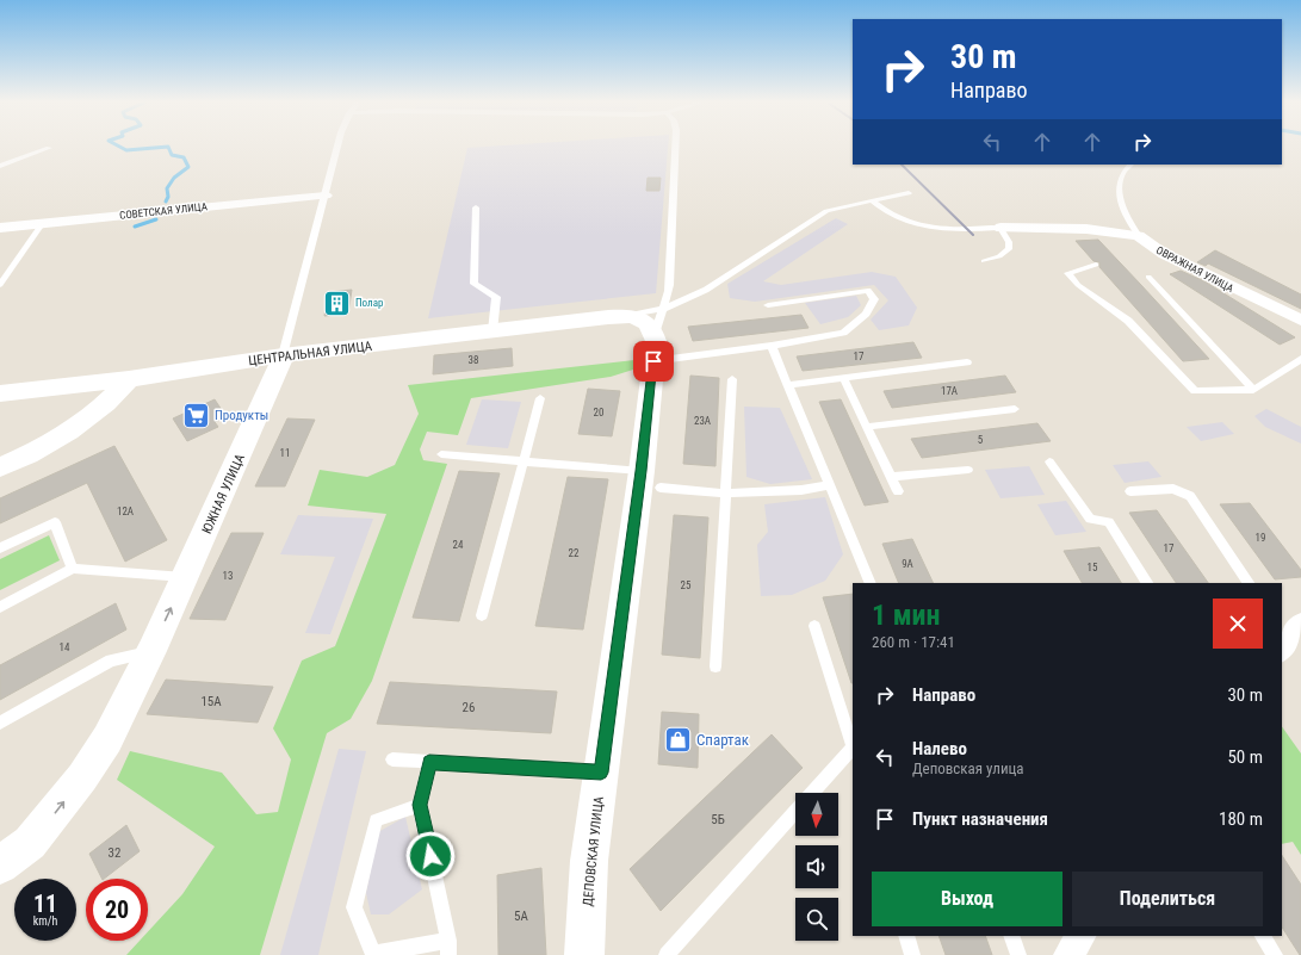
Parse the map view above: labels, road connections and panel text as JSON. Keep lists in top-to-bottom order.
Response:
{
  "streets": {
    "street": [
      "СОВЕТСКАЯ УЛИЦА",
      "ОВРАЖНАЯ УЛИЦА",
      "ЦЕНТРАЛЬНАЯ УЛИЦА",
      "ЮЖНАЯ УЛИЦА",
      "ДЕПОВСКАЯ УЛИЦА"
    ]
  },
  "crossings": [
    ["СОВЕТСКАЯ УЛИЦА", "ЮЖНАЯ УЛИЦА"],
    ["ЦЕНТРАЛЬНАЯ УЛИЦА", "ЮЖНАЯ УЛИЦА"],
    ["ЦЕНТРАЛЬНАЯ УЛИЦА", "ДЕПОВСКАЯ УЛИЦА"]
  ],
  "one_way": ["ЮЖНАЯ УЛИЦА"],
  "places": {
    "building": ["Полар"],
    "supermarket": ["Продукты"],
    "shop": ["Спартак"]
  },
  "house_numbers": [
    "17",
    "38",
    "17А",
    "20",
    "23А",
    "5",
    "11",
    "12А",
    "19",
    "24",
    "17",
    "22",
    "9А",
    "15",
    "13",
    "25",
    "14",
    "15А",
    "26",
    "5Б",
    "32",
    "5А"
  ],
  "north": "bottom",
  "page": {
    "turn": ["30 m", "Направо"],
    "heading": ["1 мин", "260 m · 17:41"],
    "list": [
      {
        "name": "Направо",
        "value": "30 m"
      },
      {
        "name": "Налево",
        "note": "Деповская улица",
        "value": "50 m"
      },
      {
        "name": "Пункт назначения",
        "value": "180 m"
      }
    ],
    "buttons": ["Выход", "Поделиться"],
    "speed": "11 km/h",
    "limit": "20"
  }
}
